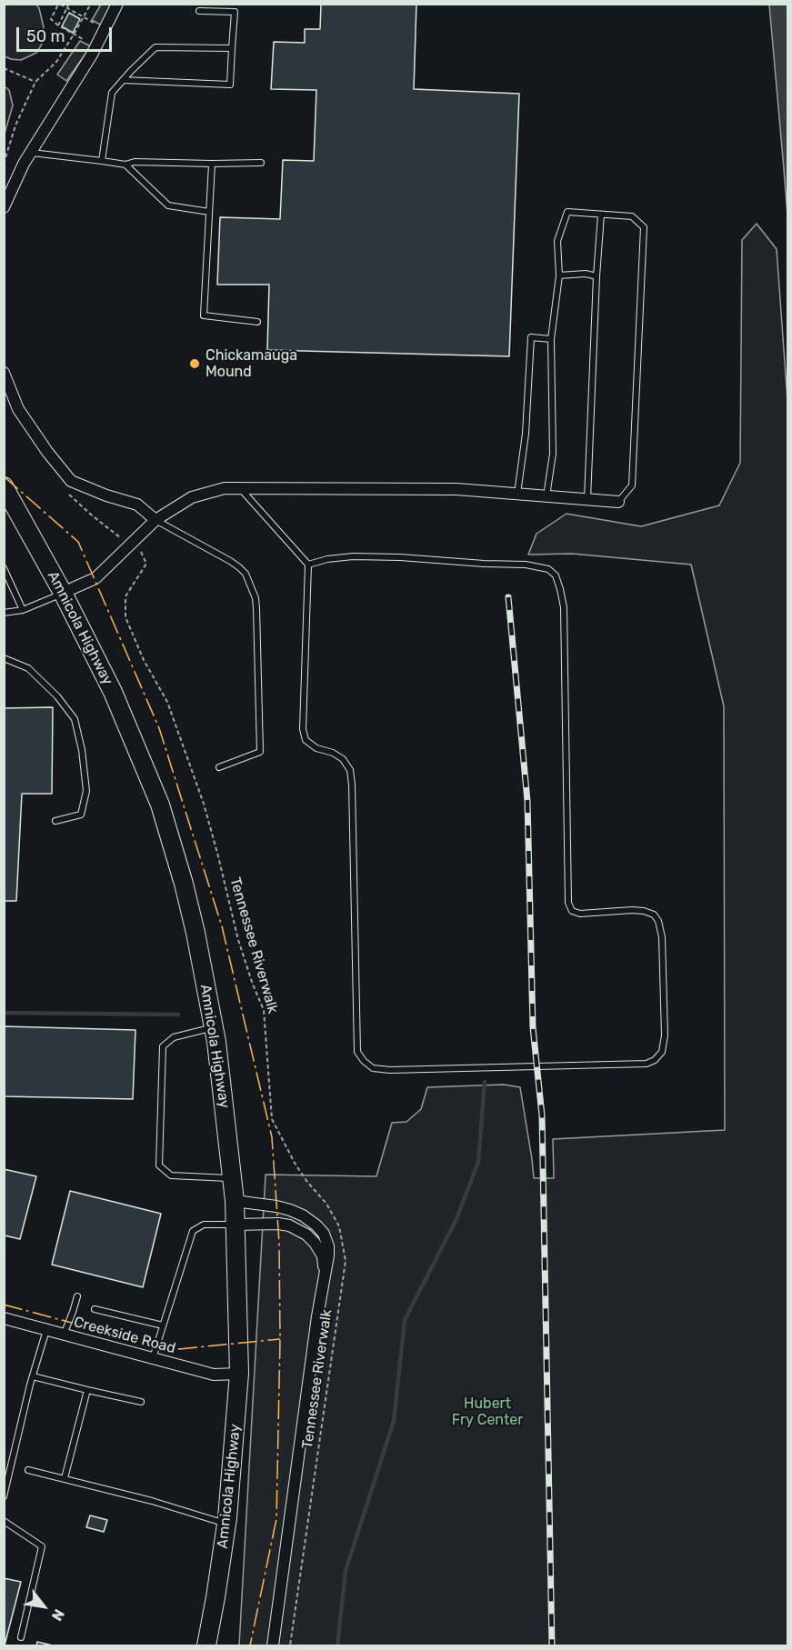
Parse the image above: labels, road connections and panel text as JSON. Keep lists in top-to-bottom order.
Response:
{
  "streets": {
    "main road": ["Amnicola Highway"],
    "street": ["Creekside Road"],
    "path": ["Tennessee Riverwalk"]
  },
  "crossings": [
    ["Amnicola Highway", "Creekside Road"]
  ],
  "parks": ["Hubert Fry Center"],
  "places": ["Chickamauga Mound"],
  "scale_bar": "50 m",
  "north": "bottom right"
}
